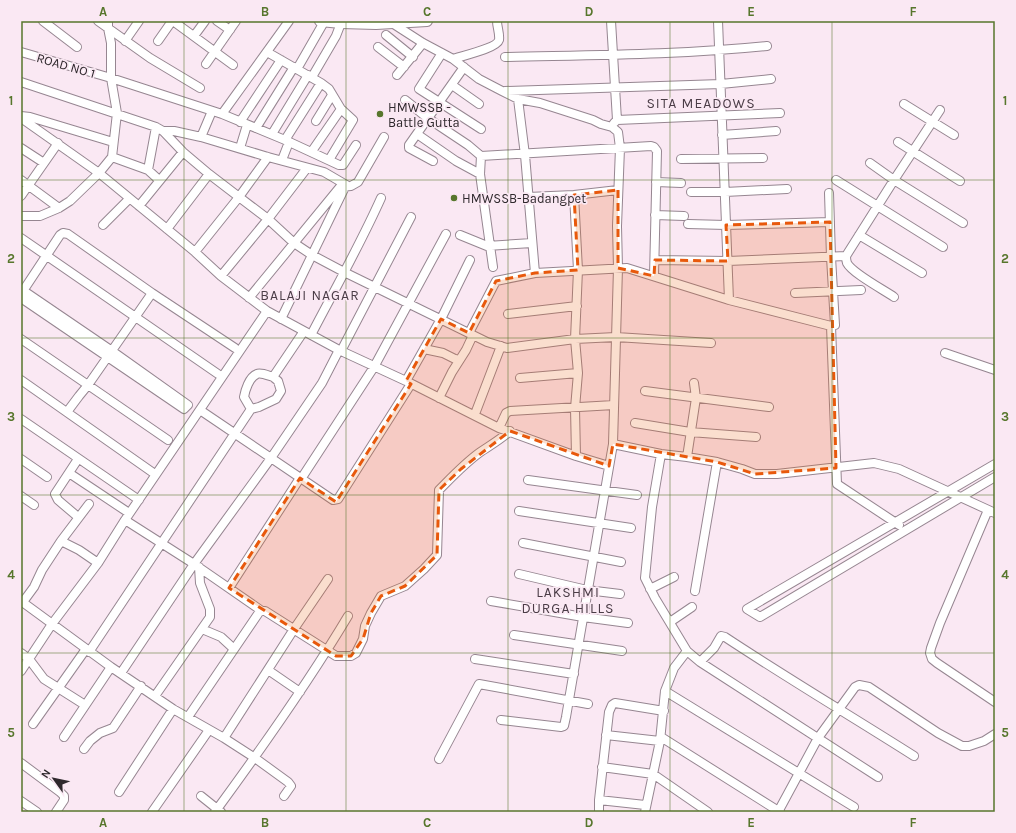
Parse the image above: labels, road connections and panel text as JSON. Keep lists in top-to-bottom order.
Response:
{
  "streets": {
    "street": ["ROAD NO 1"]
  },
  "districts": ["SITA MEADOWS", "BALAJI NAGAR", "LAKSHMI DURGA HILLS"],
  "places": ["HMWSSB - Battle Gutta", "HMWSSB-Badangpet"],
  "north": "top left",
  "grid": {
    "columns": [
      "A",
      "B",
      "C",
      "D",
      "E",
      "F"
    ],
    "rows": [
      "1",
      "2",
      "3",
      "4",
      "5"
    ]
  }
}
